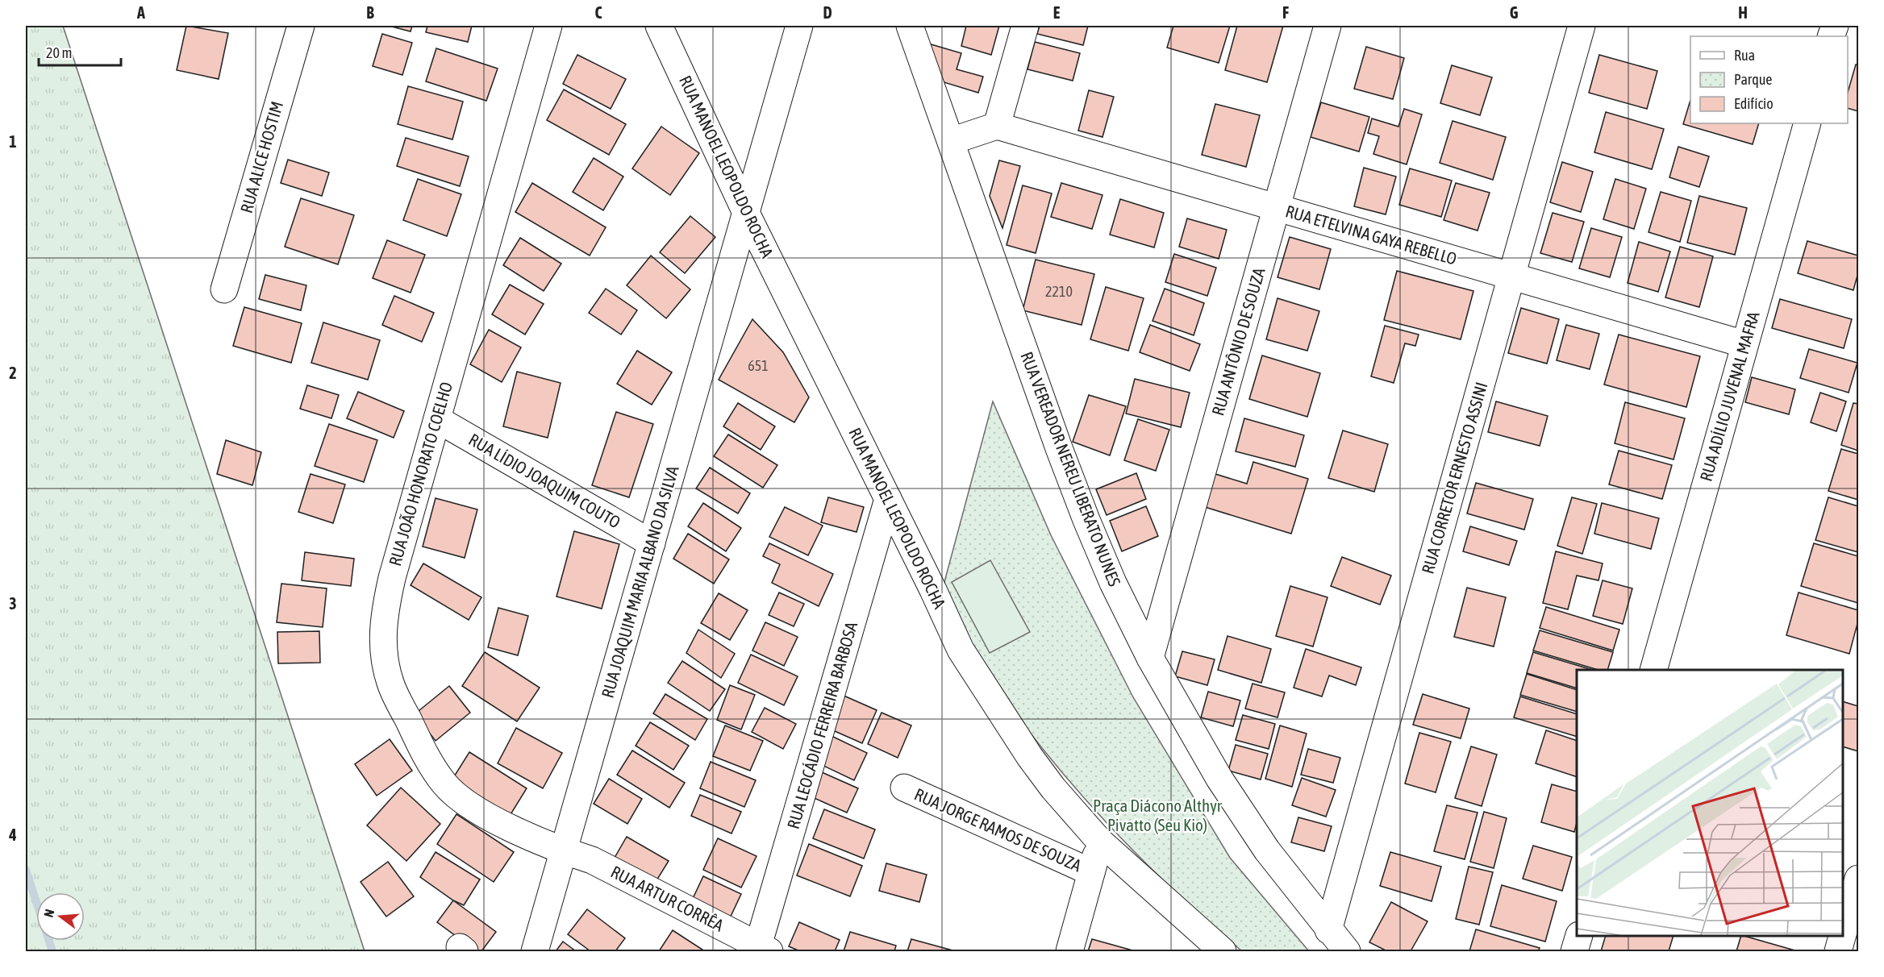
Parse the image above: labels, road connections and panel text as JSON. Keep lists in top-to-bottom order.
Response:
{
  "streets": {
    "street": [
      "RUA ALICE HOSTIM",
      "RUA MANOEL LEOPOLDO ROCHA",
      "RUA ETELVINA GAYA REBELLO",
      "RUA ANTÔNIO DE SOUZA",
      "RUA ADÍLIO JUVENAL MAFRA",
      "RUA VEREADOR NEREU LIBERATO NUNES",
      "RUA JOÃO HONORATO COELHO",
      "RUA CORRETOR ERNESTO ASSINI",
      "RUA LÍDIO JOAQUIM COUTO",
      "RUA JOAQUIM MARIA ALBANO DA SILVA",
      "RUA LEOCÁDIO FERREIRA BARBOSA",
      "RUA JORGE RAMOS DE SOUZA",
      "RUA ARTUR CORRÊA"
    ]
  },
  "crossings": [
    ["RUA MANOEL LEOPOLDO ROCHA", "RUA JOAQUIM MARIA ALBANO DA SILVA"],
    ["RUA MANOEL LEOPOLDO ROCHA", "RUA LEOCÁDIO FERREIRA BARBOSA"],
    ["RUA ETELVINA GAYA REBELLO", "RUA ANTÔNIO DE SOUZA"],
    ["RUA ETELVINA GAYA REBELLO", "RUA ADÍLIO JUVENAL MAFRA"],
    ["RUA ETELVINA GAYA REBELLO", "RUA CORRETOR ERNESTO ASSINI"],
    ["RUA ANTÔNIO DE SOUZA", "RUA VEREADOR NEREU LIBERATO NUNES"],
    ["RUA VEREADOR NEREU LIBERATO NUNES", "RUA CORRETOR ERNESTO ASSINI"],
    ["RUA JOÃO HONORATO COELHO", "RUA LÍDIO JOAQUIM COUTO"],
    ["RUA JOÃO HONORATO COELHO", "RUA JOAQUIM MARIA ALBANO DA SILVA"],
    ["RUA JOÃO HONORATO COELHO", "RUA ARTUR CORRÊA"],
    ["RUA LÍDIO JOAQUIM COUTO", "RUA JOAQUIM MARIA ALBANO DA SILVA"],
    ["RUA JOAQUIM MARIA ALBANO DA SILVA", "RUA ARTUR CORRÊA"],
    ["RUA LEOCÁDIO FERREIRA BARBOSA", "RUA ARTUR CORRÊA"]
  ],
  "parks": ["Praça Diácono Althyr Pivatto (Seu Kio)"],
  "house_numbers": ["2210", "651"],
  "legend": ["Rua", "Parque", "Edifício"],
  "scale_bar": "20 m",
  "north": "left",
  "grid": {
    "columns": [
      "A",
      "B",
      "C",
      "D",
      "E",
      "F",
      "G",
      "H"
    ],
    "rows": [
      "1",
      "2",
      "3",
      "4"
    ]
  }
}
